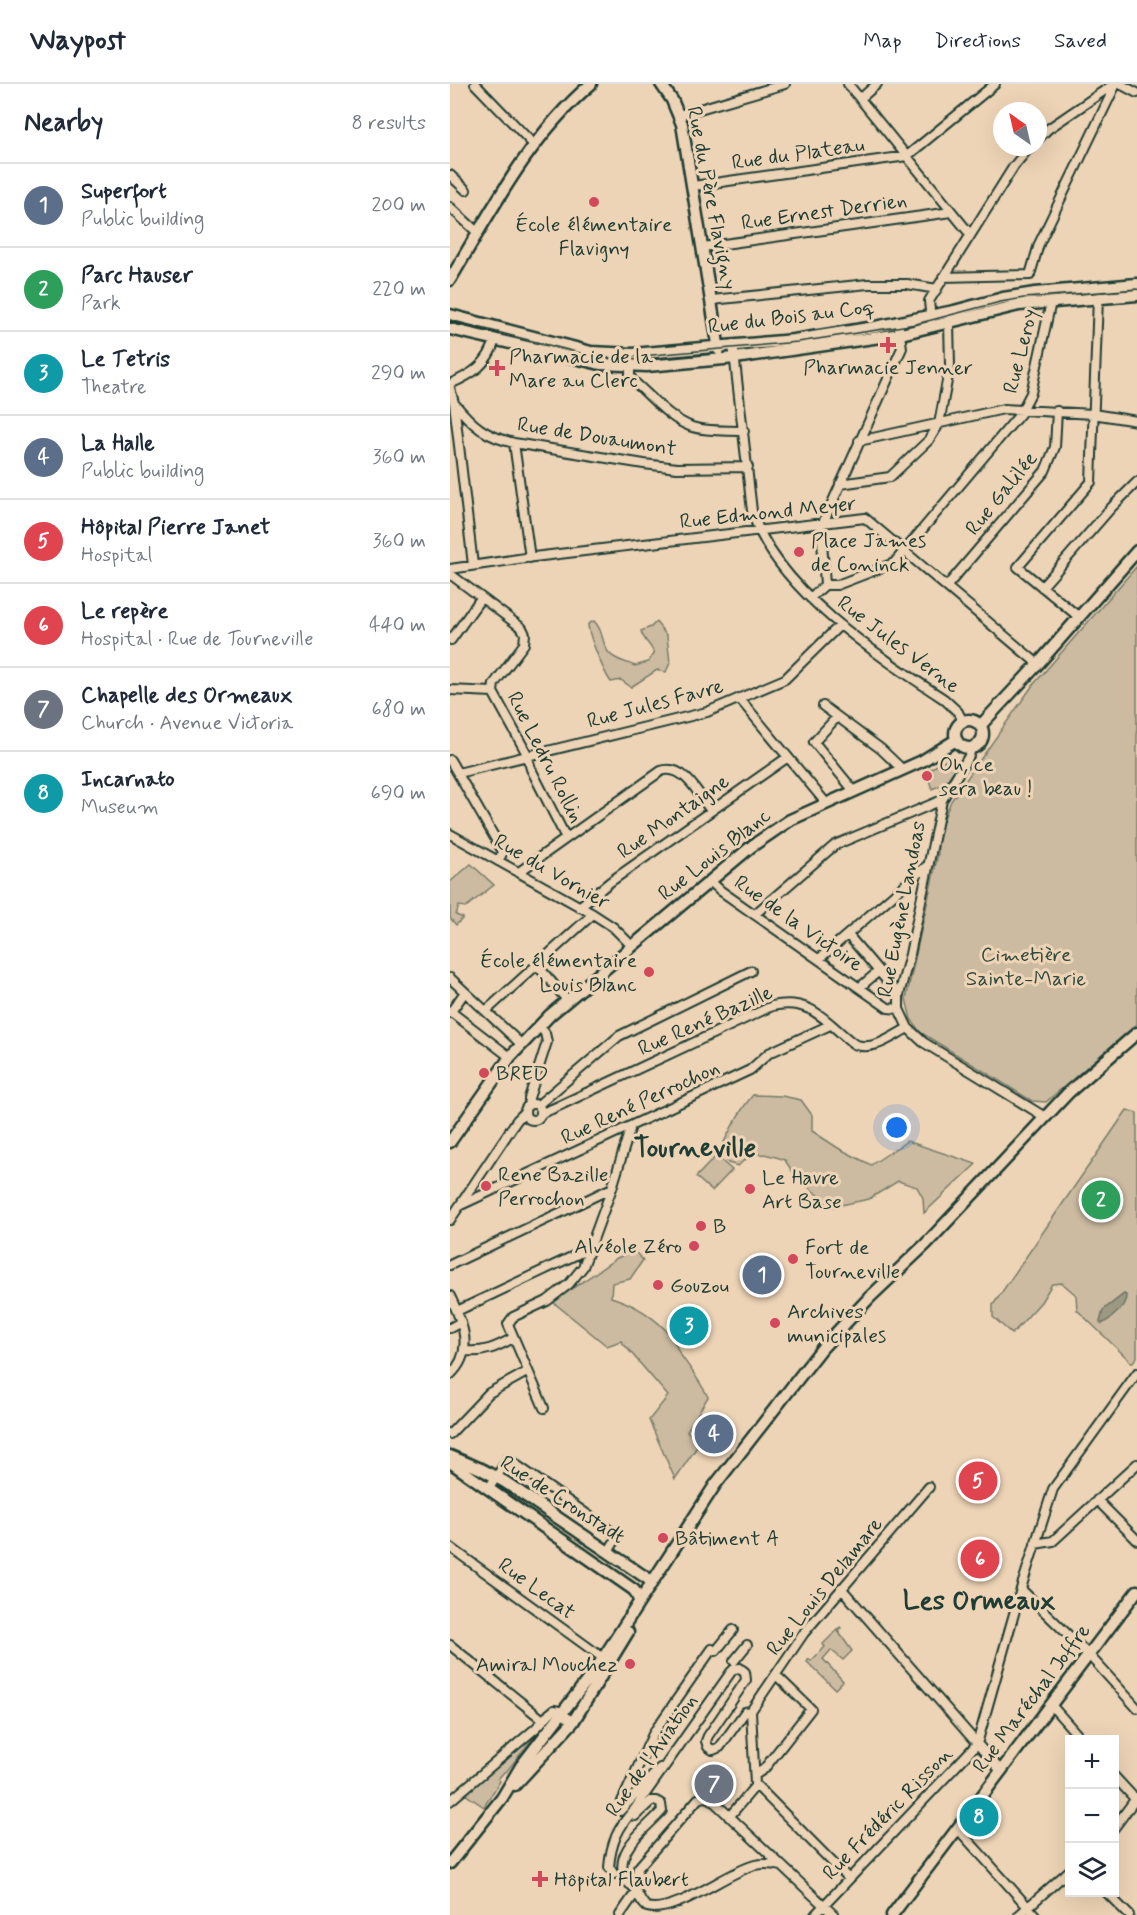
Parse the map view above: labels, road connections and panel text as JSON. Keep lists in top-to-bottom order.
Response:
{
  "streets": {
    "street": [
      "Rue du Plateau",
      "Rue du Père Flavigny",
      "Rue Ernest Derrien",
      "Rue du Bois au Coq",
      "Rue Leroy",
      "Rue de Douaumont",
      "Rue Galilée",
      "Rue Edmond Meyer",
      "Rue Jules Verne",
      "Rue Jules Favre",
      "Rue Ledru Rollin",
      "Rue Montaigne",
      "Rue Louis Blanc",
      "Rue du Vornier",
      "Rue Eugène Landoas",
      "Rue de la Victoire",
      "Rue René Bazille",
      "Rue René Perrochon",
      "Rue de Cronstadt",
      "Rue Louis Delamare",
      "Rue Lecat",
      "Rue Maréchal Joffre",
      "Rue de l'Aviation",
      "Rue Frédéric Risson"
    ]
  },
  "crossings": [
    ["Rue du Plateau", "Rue du Père Flavigny"],
    ["Rue du Père Flavigny", "Rue Ernest Derrien"],
    ["Rue du Père Flavigny", "Rue du Bois au Coq"],
    ["Rue du Bois au Coq", "Rue Leroy"],
    ["Rue Galilée", "Rue Edmond Meyer"],
    ["Rue Jules Verne", "Rue Jules Favre"],
    ["Rue Jules Verne", "Rue Louis Blanc"],
    ["Rue Jules Verne", "Rue Eugène Landoas"],
    ["Rue Jules Favre", "Rue Ledru Rollin"],
    ["Rue Montaigne", "Rue du Vornier"],
    ["Rue Louis Blanc", "Rue du Vornier"],
    ["Rue Louis Blanc", "Rue Eugène Landoas"],
    ["Rue Louis Blanc", "Rue de la Victoire"],
    ["Rue Eugène Landoas", "Rue de la Victoire"],
    ["Rue Eugène Landoas", "Rue René Bazille"],
    ["Rue René Bazille", "Rue René Perrochon"],
    ["Rue Louis Delamare", "Rue de l'Aviation"]
  ],
  "districts": ["Tourneville", "Les Ormeaux"],
  "parks": ["Cimetière Sainte-Marie"],
  "places": {
    "other": [
      "École élémentaire Flavigny",
      "Place James de Coninck",
      "Oh, ce sera beau !",
      "École élémentaire Louis Blanc",
      "BRED",
      "Rene Bazille Perrochon",
      "Le Havre Art Base",
      "B",
      "Alvéole Zéro",
      "Fort de Tourneville",
      "Gouzou",
      "Archives municipales",
      "Bâtiment A",
      "Amiral Mouchez"
    ],
    "health": ["Pharmacie Jenner", "Pharmacie de la Mare au Clerc", "Hôpital Flaubert"]
  },
  "north": "top left",
  "page": {
    "header": "Waypost",
    "nav": ["Map", "Directions", "Saved"],
    "heading": ["Nearby", "8 results"],
    "list": [
      {
        "mark": "1",
        "name": "Superfort",
        "note": "Public building",
        "value": "200 m"
      },
      {
        "mark": "2",
        "name": "Parc Hauser",
        "note": "Park",
        "value": "220 m"
      },
      {
        "mark": "3",
        "name": "Le Tetris",
        "note": "Theatre",
        "value": "290 m"
      },
      {
        "mark": "4",
        "name": "La Halle",
        "note": "Public building",
        "value": "360 m"
      },
      {
        "mark": "5",
        "name": "Hôpital Pierre Janet",
        "note": "Hospital",
        "value": "360 m"
      },
      {
        "mark": "6",
        "name": "Le repère",
        "note": "Hospital · Rue de Tourneville",
        "value": "440 m"
      },
      {
        "mark": "7",
        "name": "Chapelle des Ormeaux",
        "note": "Church · Avenue Victoria",
        "value": "680 m"
      },
      {
        "mark": "8",
        "name": "Incarnato",
        "note": "Museum",
        "value": "690 m"
      }
    ],
    "pins": [
      "2",
      "1",
      "3",
      "4",
      "5",
      "6",
      "7",
      "8"
    ],
    "map_buttons": ["+", "−"]
  }
}
